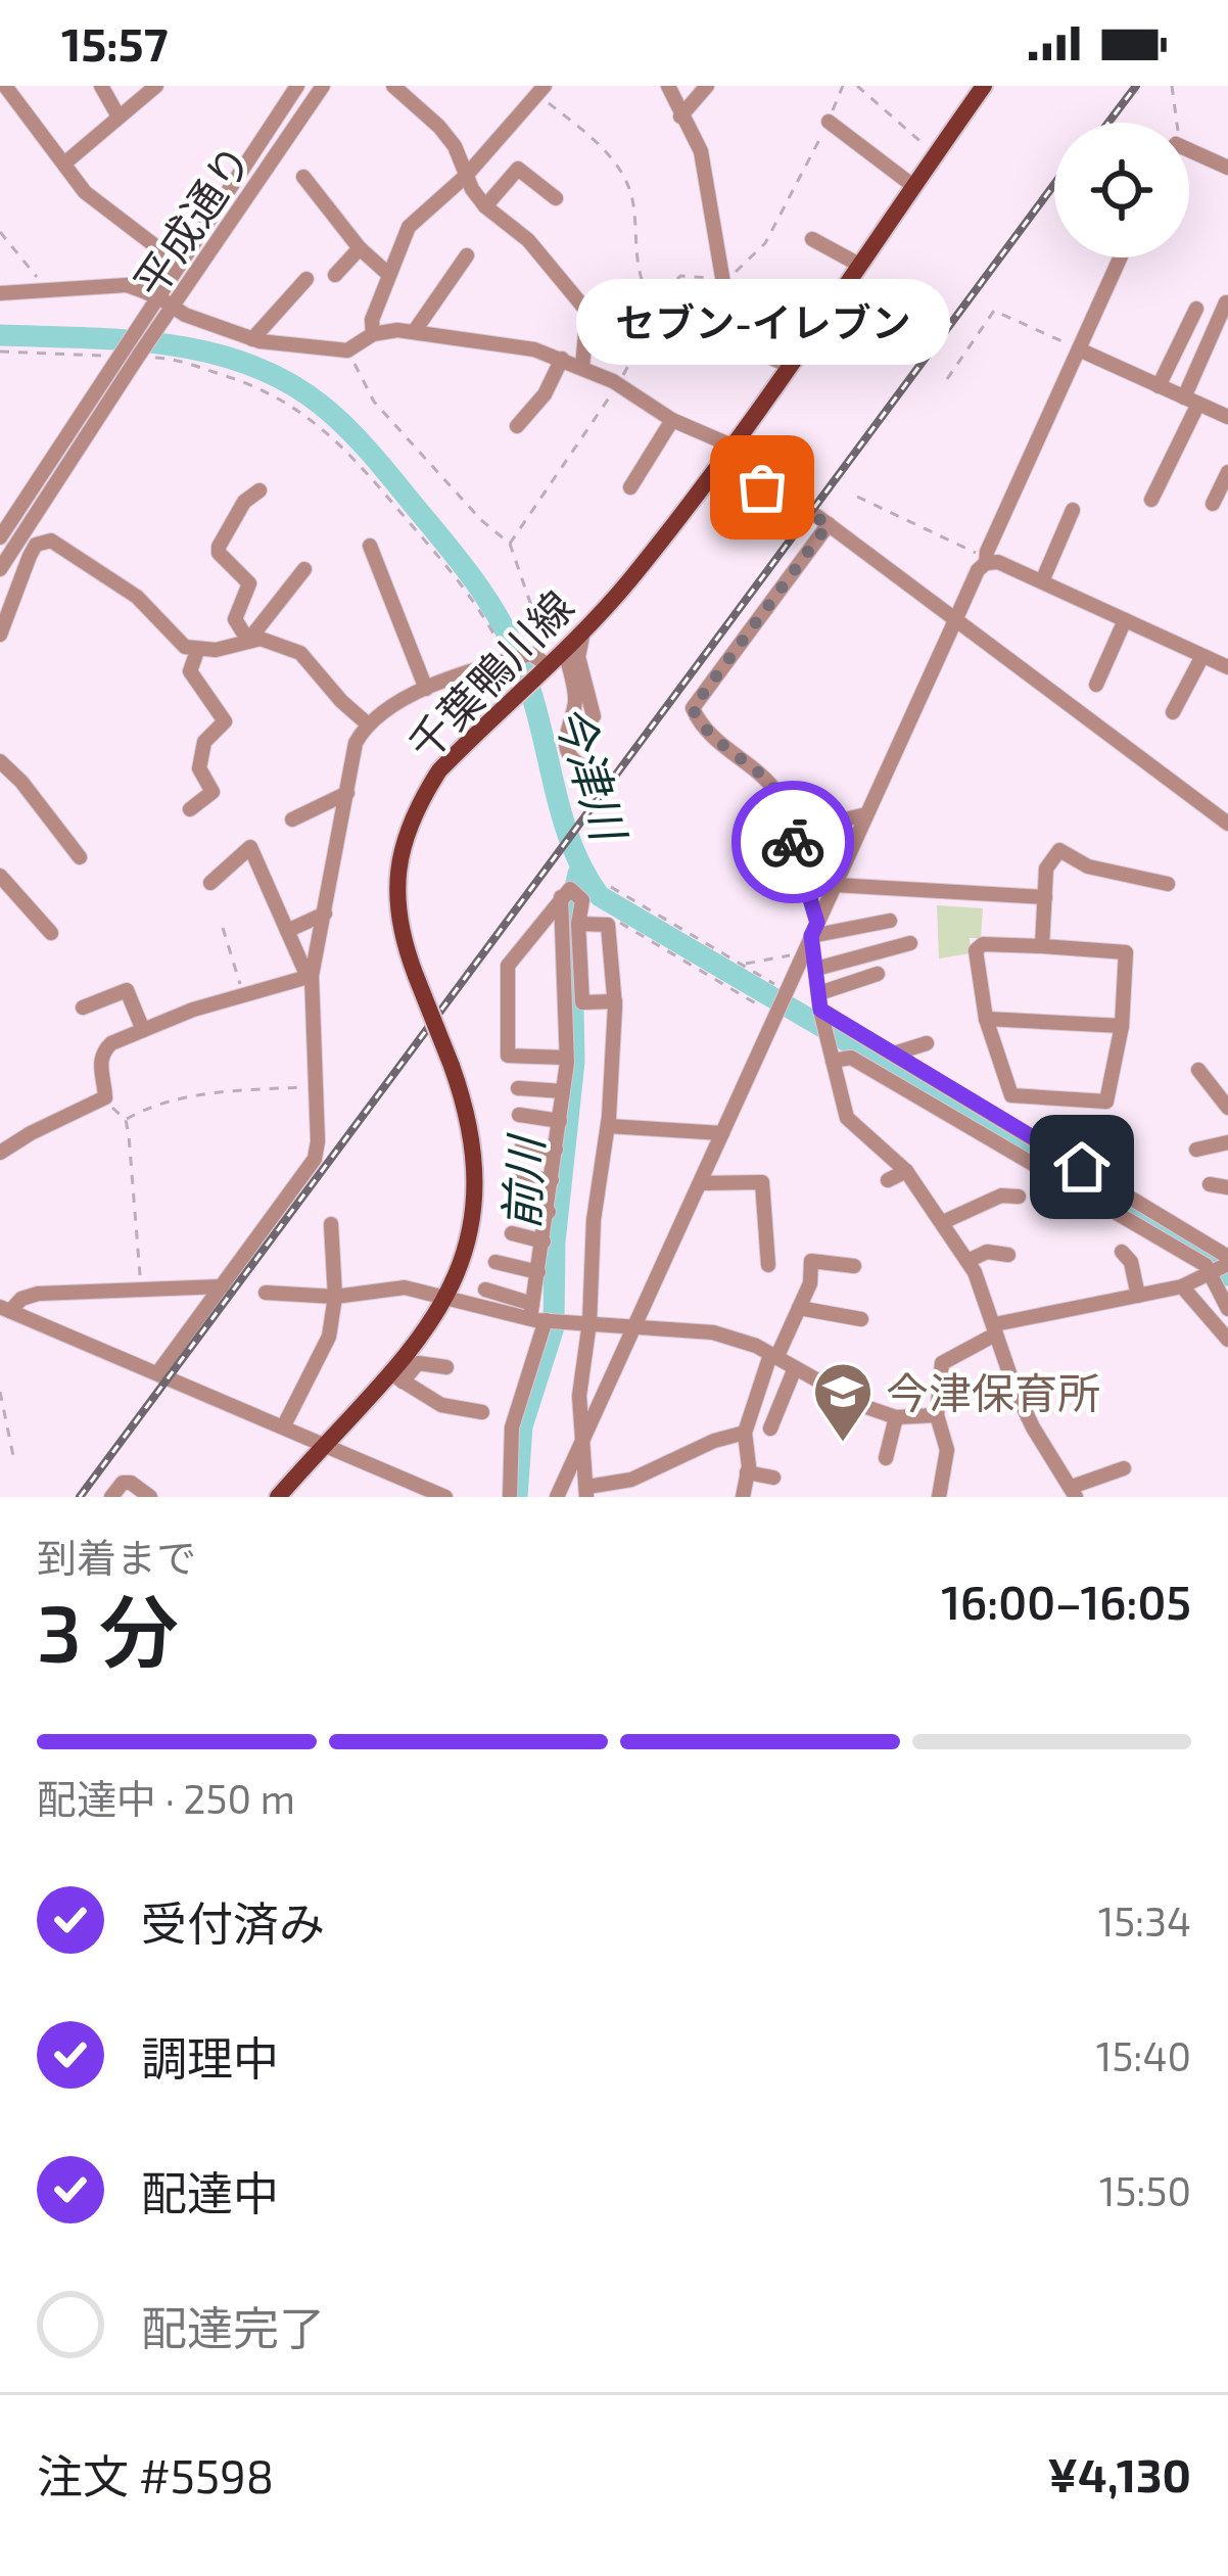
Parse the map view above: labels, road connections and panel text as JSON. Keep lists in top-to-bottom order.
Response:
{
  "streets": {
    "main road": ["千葉鴨川線"],
    "street": ["平成通り"]
  },
  "water": ["今津川", "前川"],
  "places": {
    "other": ["セブン-イレブン"],
    "school or university": ["今津保育所"]
  },
  "page": {
    "status": "15:57",
    "bubble": "セブン-イレブン",
    "heading": ["3 分", "到着まで", "16:00–16:05"],
    "panel": ["注文 #5598", "¥4,130"],
    "bar": "配達中 · 250 m",
    "list": [
      ["受付済み", "15:34"],
      ["調理中", "15:40"],
      ["配達中", "15:50"],
      "配達完了"
    ]
  }
}
